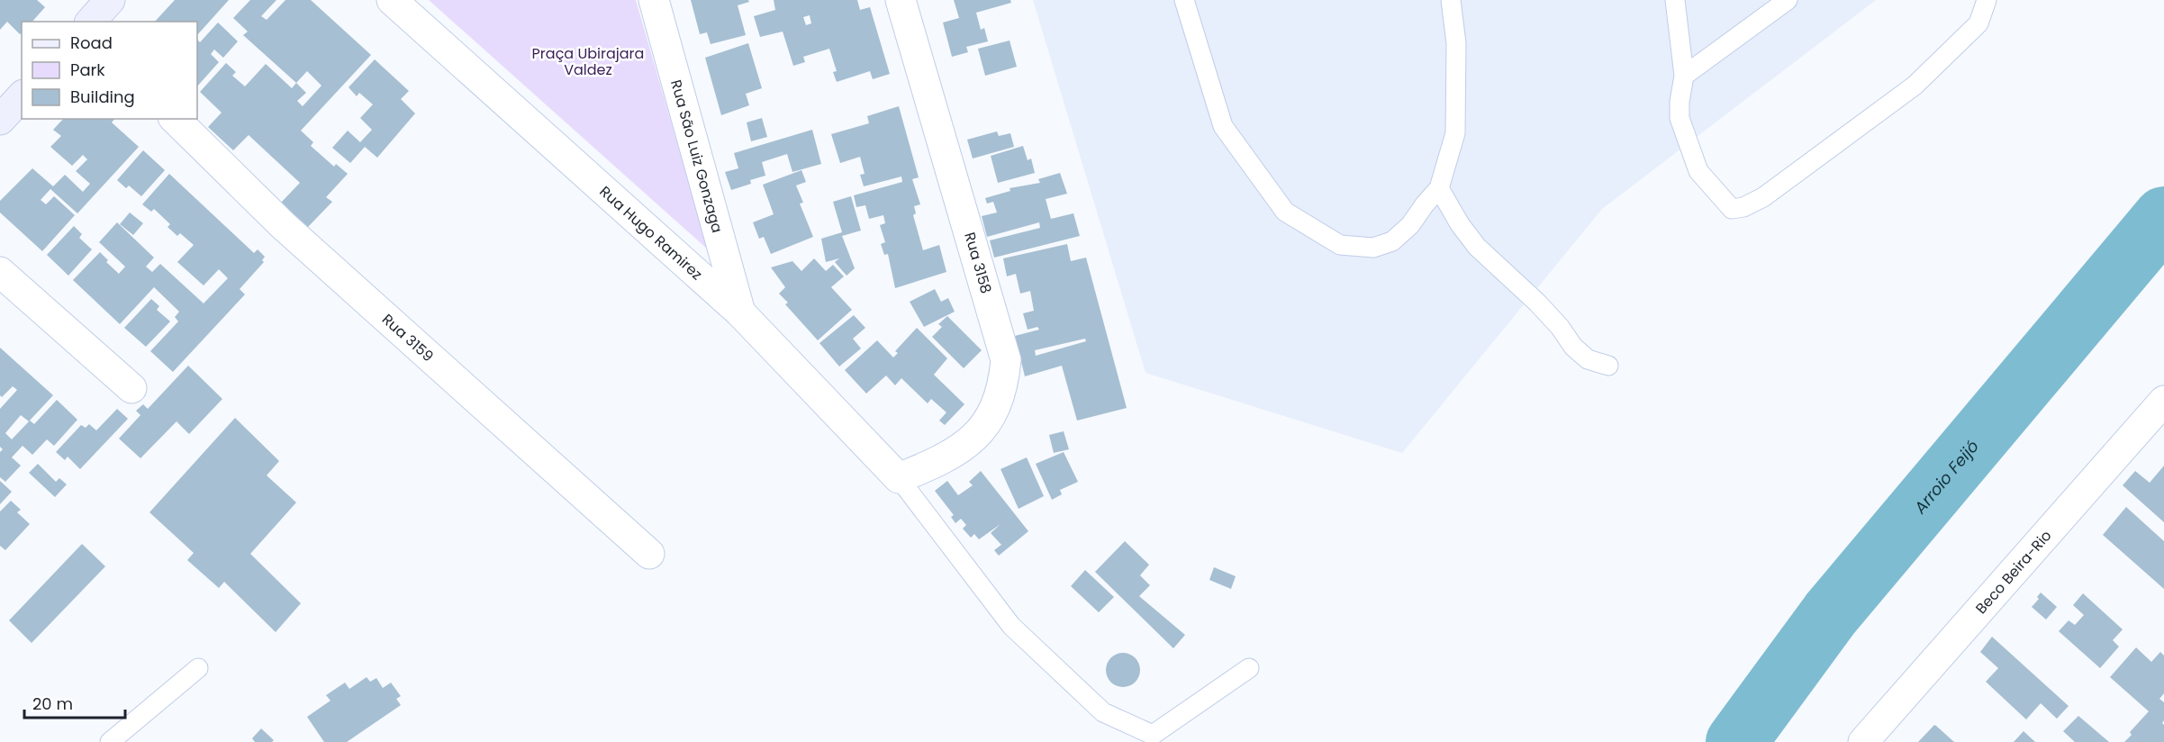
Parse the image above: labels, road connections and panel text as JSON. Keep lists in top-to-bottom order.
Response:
{
  "streets": {
    "street": [
      "Rua São Luiz Gonzaga",
      "Rua Hugo Ramirez",
      "Rua 3158",
      "Rua 3159",
      "Beco Beira-Rio"
    ]
  },
  "crossings": [
    ["Rua São Luiz Gonzaga", "Rua Hugo Ramirez"],
    ["Rua Hugo Ramirez", "Rua 3158"]
  ],
  "water": ["Arroio Feijó"],
  "parks": ["Praça Ubirajara Valdez"],
  "legend": ["Road", "Park", "Building"],
  "scale_bar": "20 m"
}
